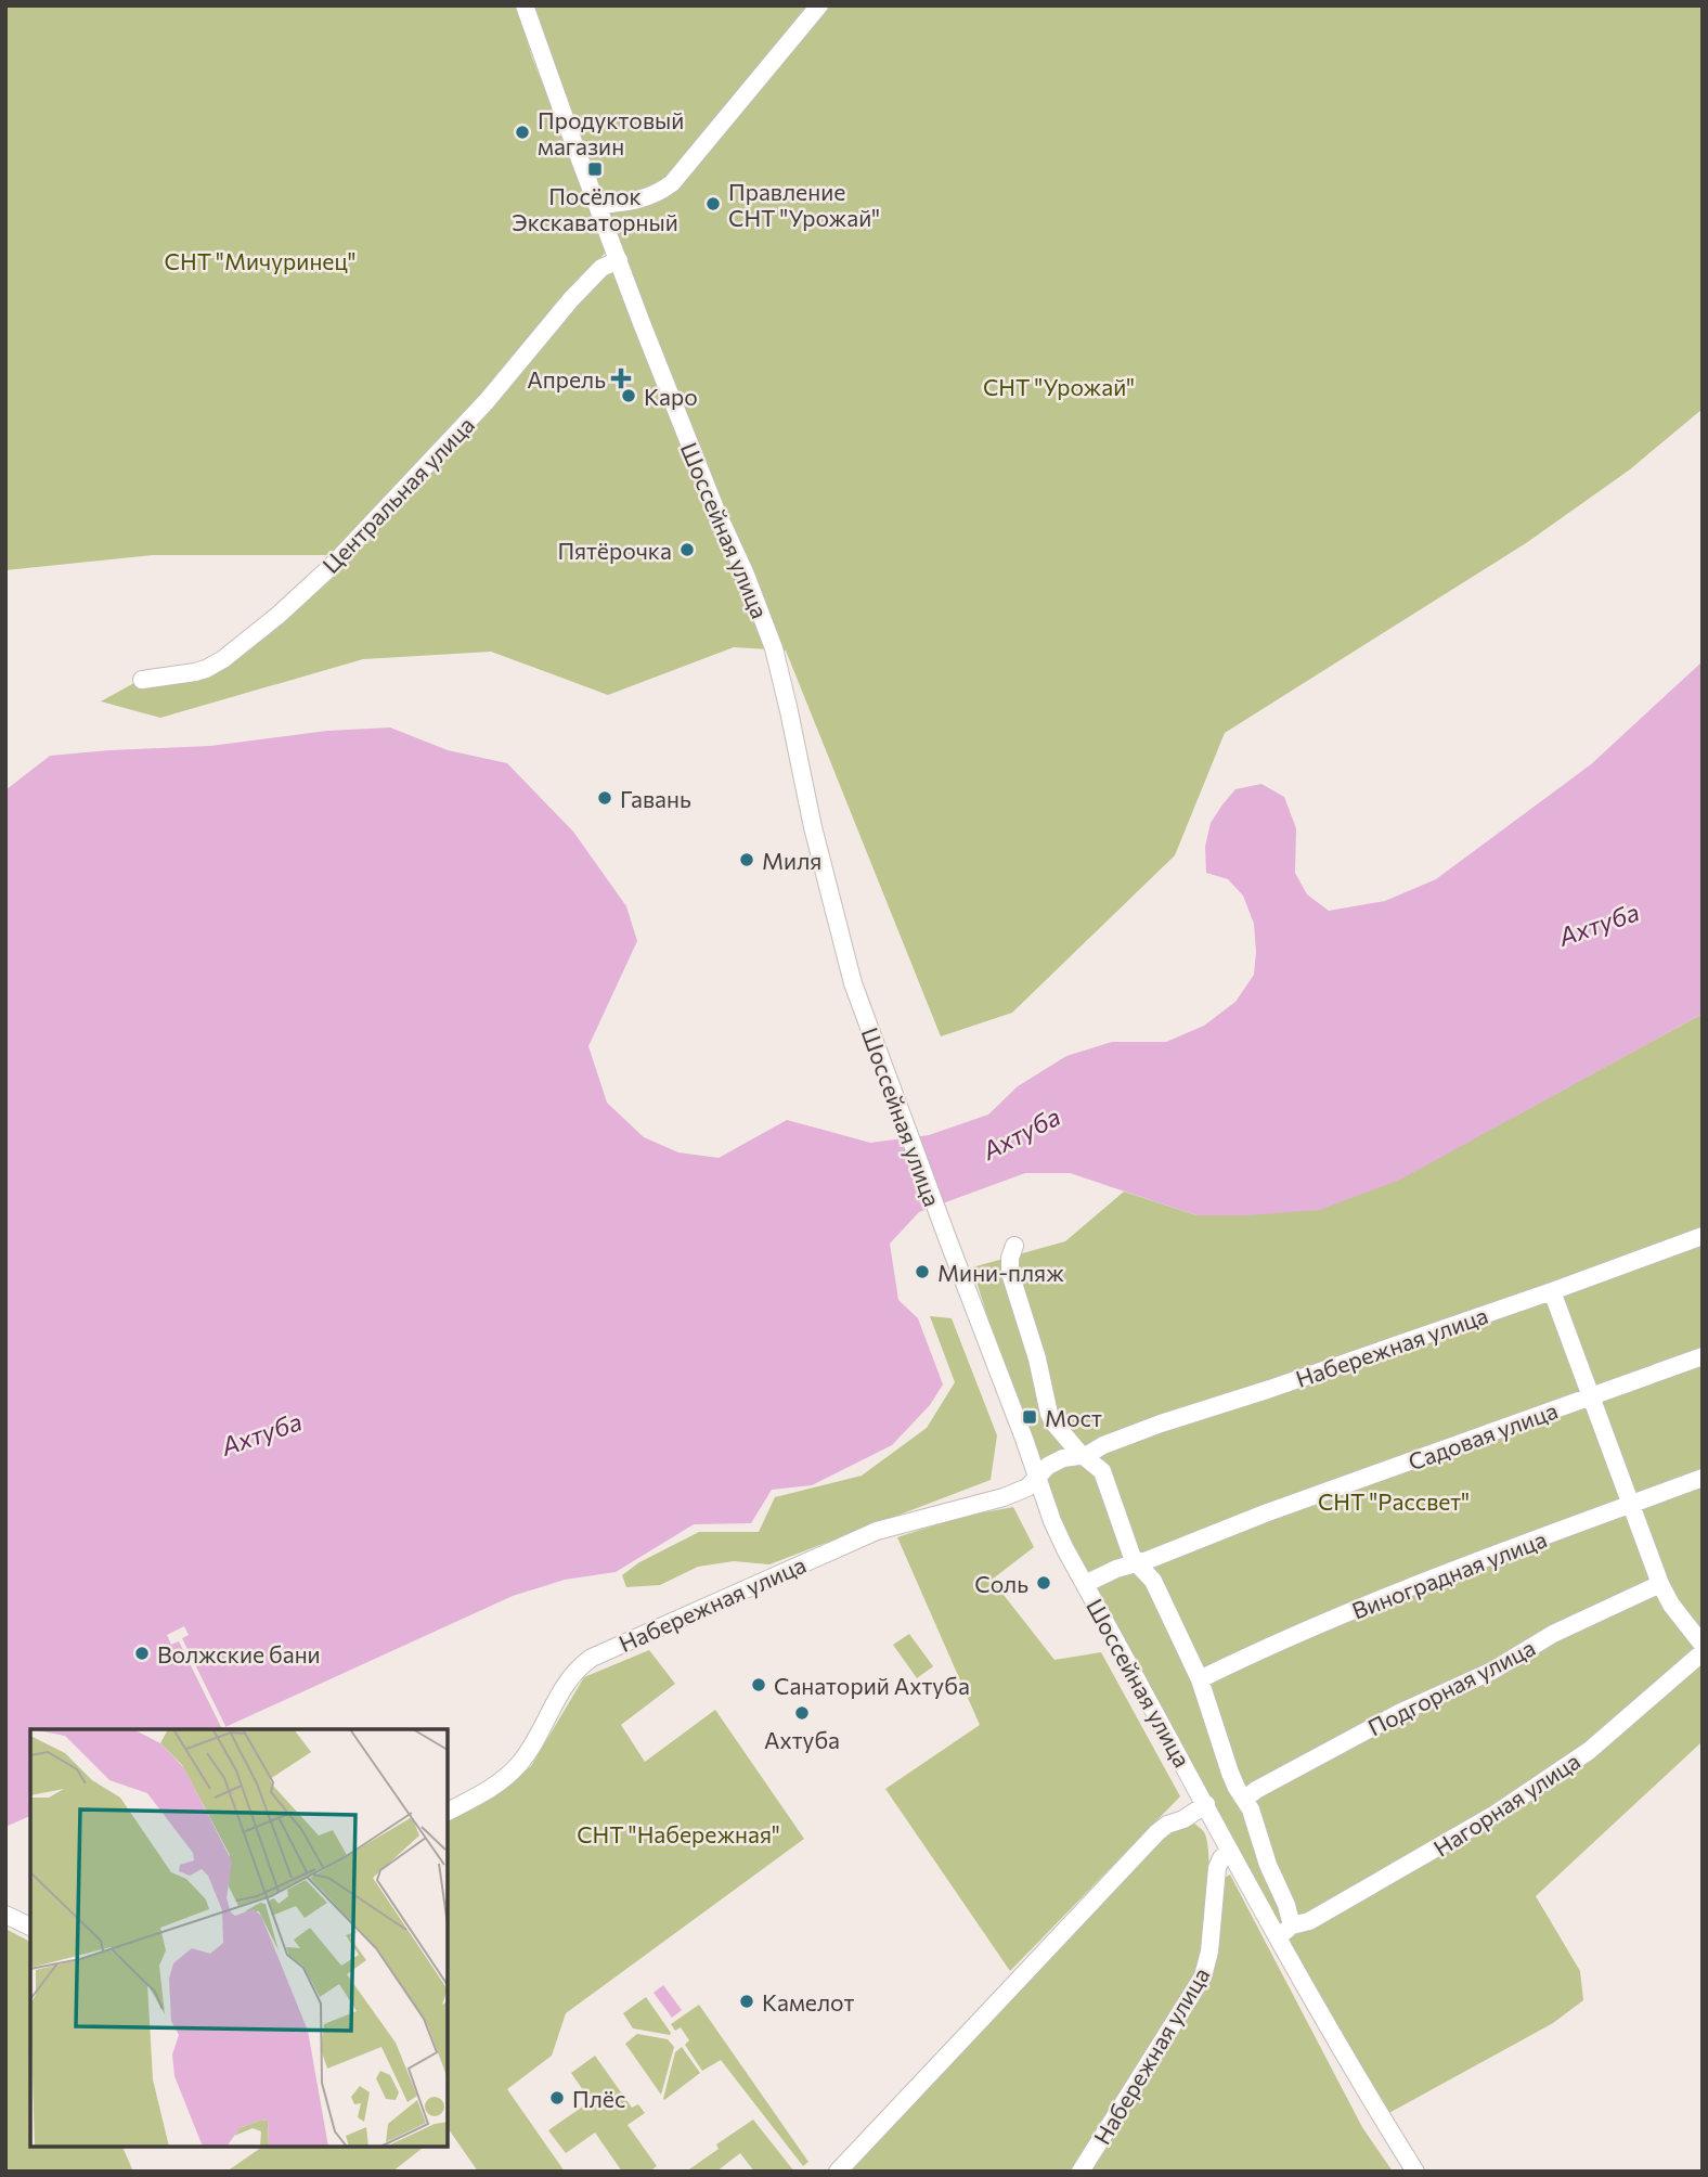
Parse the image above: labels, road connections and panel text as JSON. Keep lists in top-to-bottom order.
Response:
{
  "streets": {
    "street": [
      "Центральная улица",
      "Шоссейная улица",
      "Набережная улица",
      "Садовая улица",
      "Виноградная улица",
      "Подгорная улица",
      "Нагорная улица"
    ]
  },
  "crossings": [
    ["Центральная улица", "Шоссейная улица"],
    ["Шоссейная улица", "Набережная улица"],
    ["Шоссейная улица", "Садовая улица"],
    ["Шоссейная улица", "Нагорная улица"]
  ],
  "water": ["Ахтуба"],
  "parks": [
    "СНТ \"Мичуринец\"",
    "СНТ \"Урожай\"",
    "СНТ \"Рассвет\"",
    "СНТ \"Набережная\""
  ],
  "places": {
    "other": [
      "Продуктовый магазин",
      "Правление СНТ \"Урожай\"",
      "Каро",
      "Пятёрочка",
      "Гавань",
      "Миля",
      "Мини-пляж",
      "Соль",
      "Волжские бани",
      "Санаторий Ахтуба",
      "Ахтуба",
      "Камелот",
      "Плёс"
    ],
    "transit": ["Посёлок Экскаваторный", "Мост"],
    "health": ["Апрель"]
  }
}
